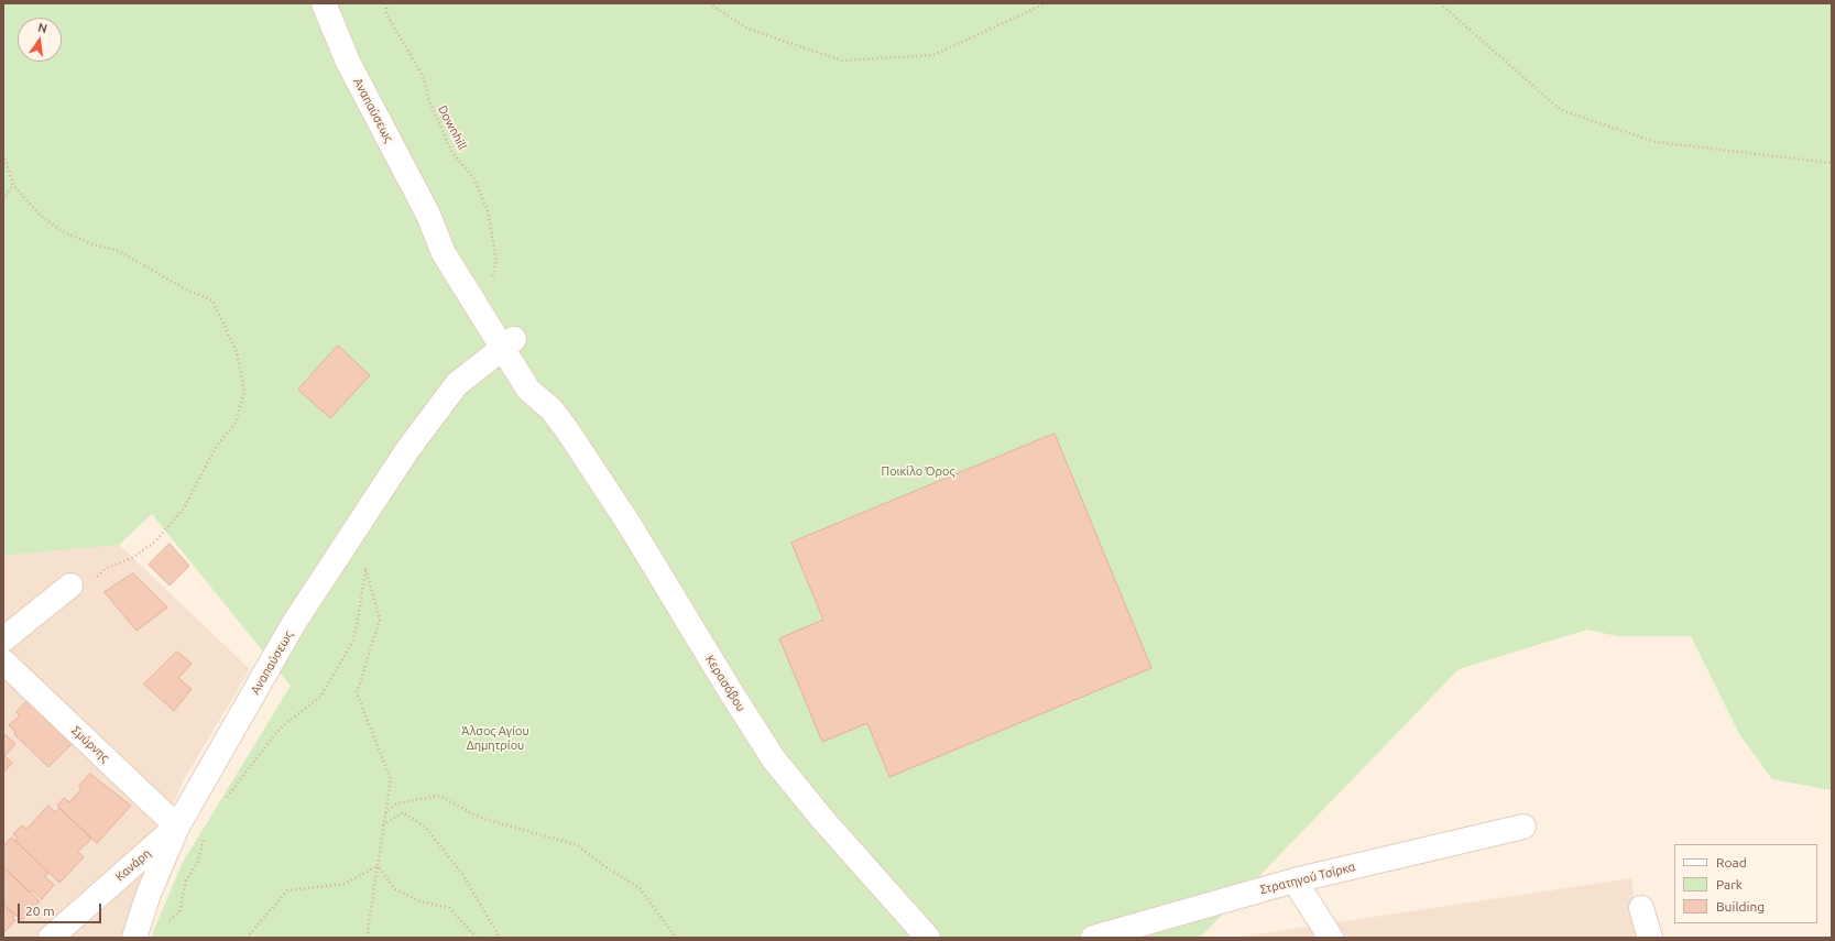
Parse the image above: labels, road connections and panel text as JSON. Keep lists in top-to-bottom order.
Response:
{
  "streets": {
    "street": [
      "Αναπαύσεως",
      "Κερασόβου",
      "Σμύρνης",
      "Κανάρη",
      "Στρατηγού Τσίρκα"
    ],
    "path": ["Downhill"]
  },
  "crossings": [
    ["Αναπαύσεως", "Κερασόβου"],
    ["Αναπαύσεως", "Σμύρνης"],
    ["Αναπαύσεως", "Κανάρη"],
    ["Σμύρνης", "Κανάρη"]
  ],
  "parks": ["Ποικίλο Όρος", "Άλσος Αγίου Δημητρίου"],
  "legend": ["Road", "Park", "Building"],
  "scale_bar": "20 m",
  "north": "top"
}
